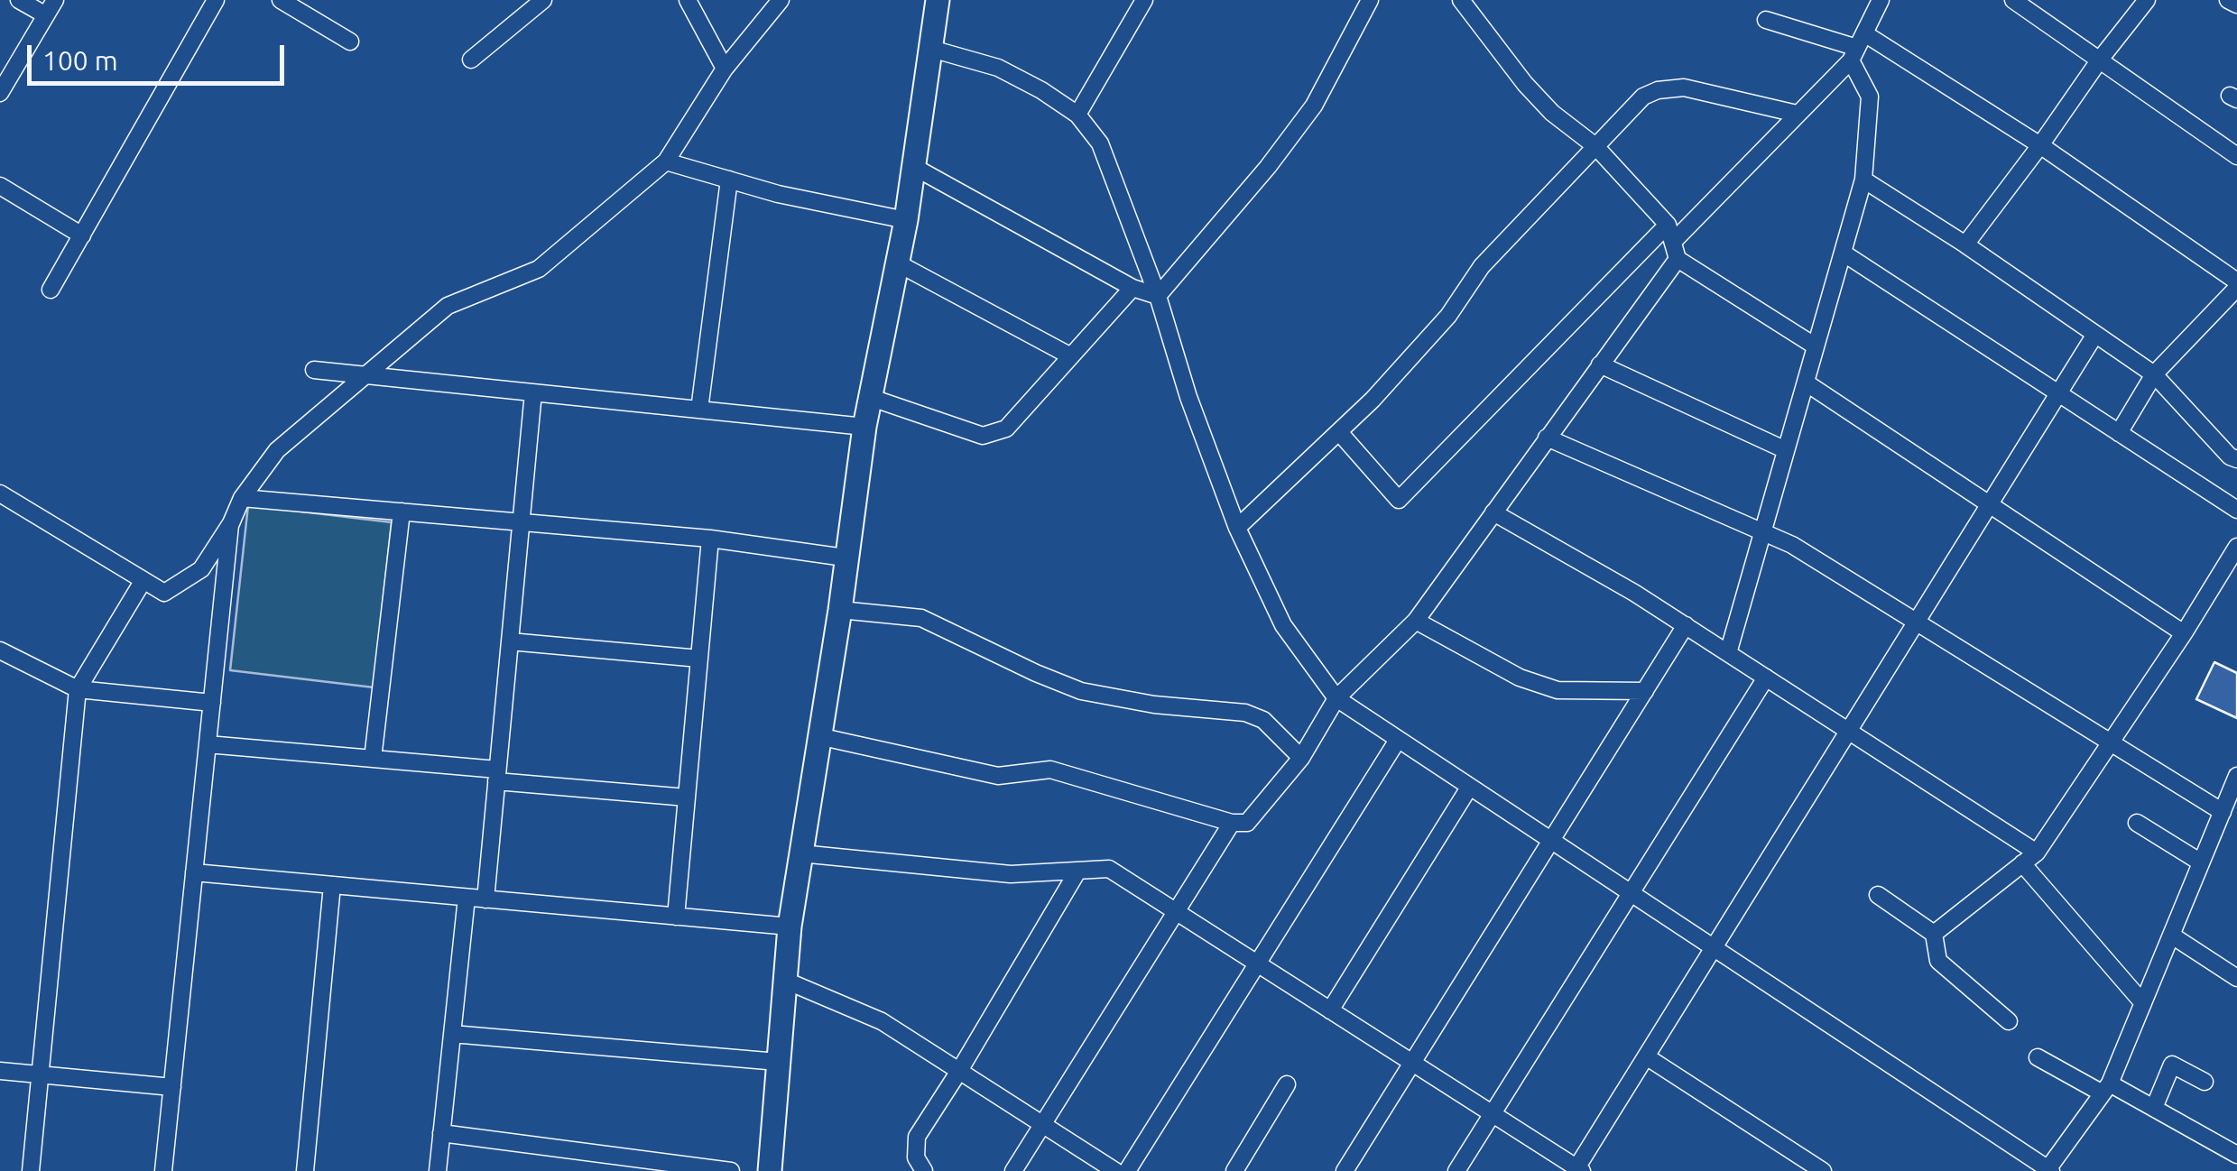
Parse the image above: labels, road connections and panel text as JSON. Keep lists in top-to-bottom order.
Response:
{
  "scale_bar": "100 m"
}
